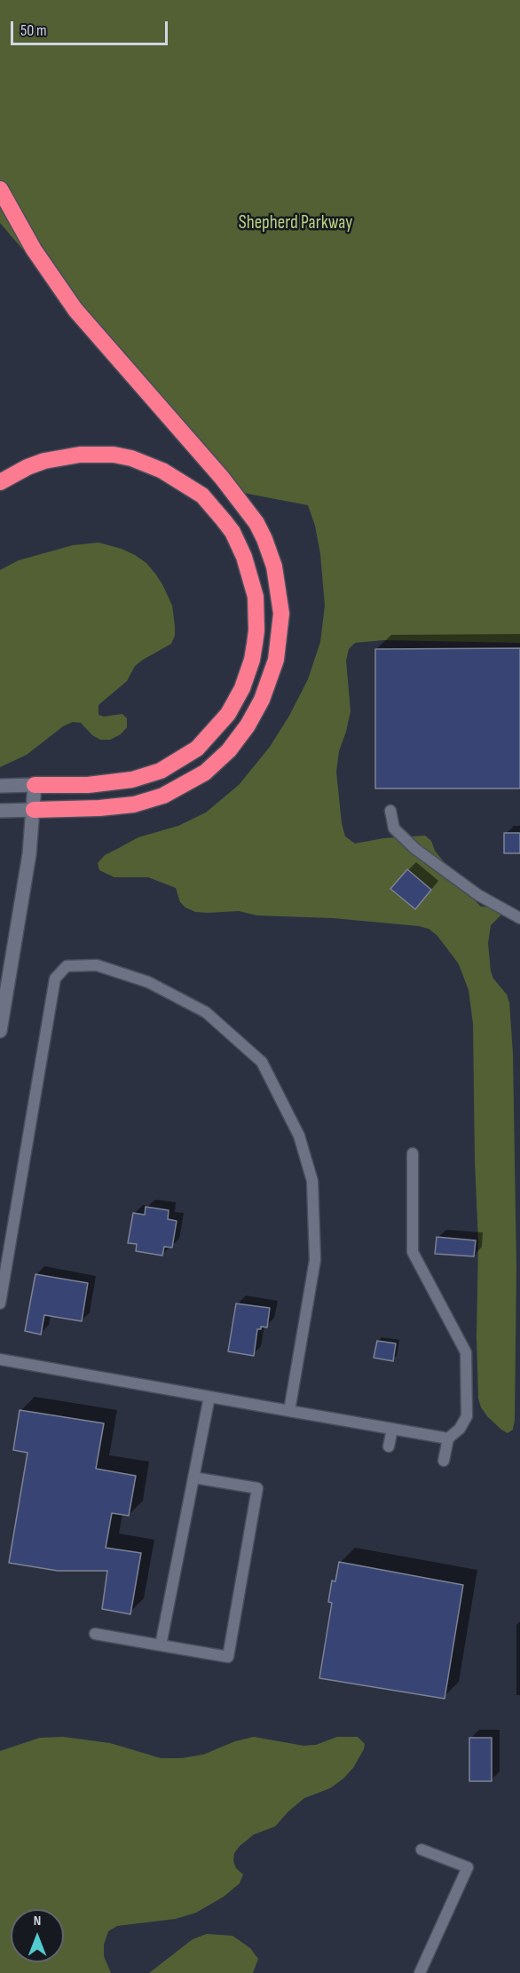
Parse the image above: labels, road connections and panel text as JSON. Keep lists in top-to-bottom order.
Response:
{
  "parks": ["Shepherd Parkway"],
  "scale_bar": "50 m",
  "north": "top"
}
